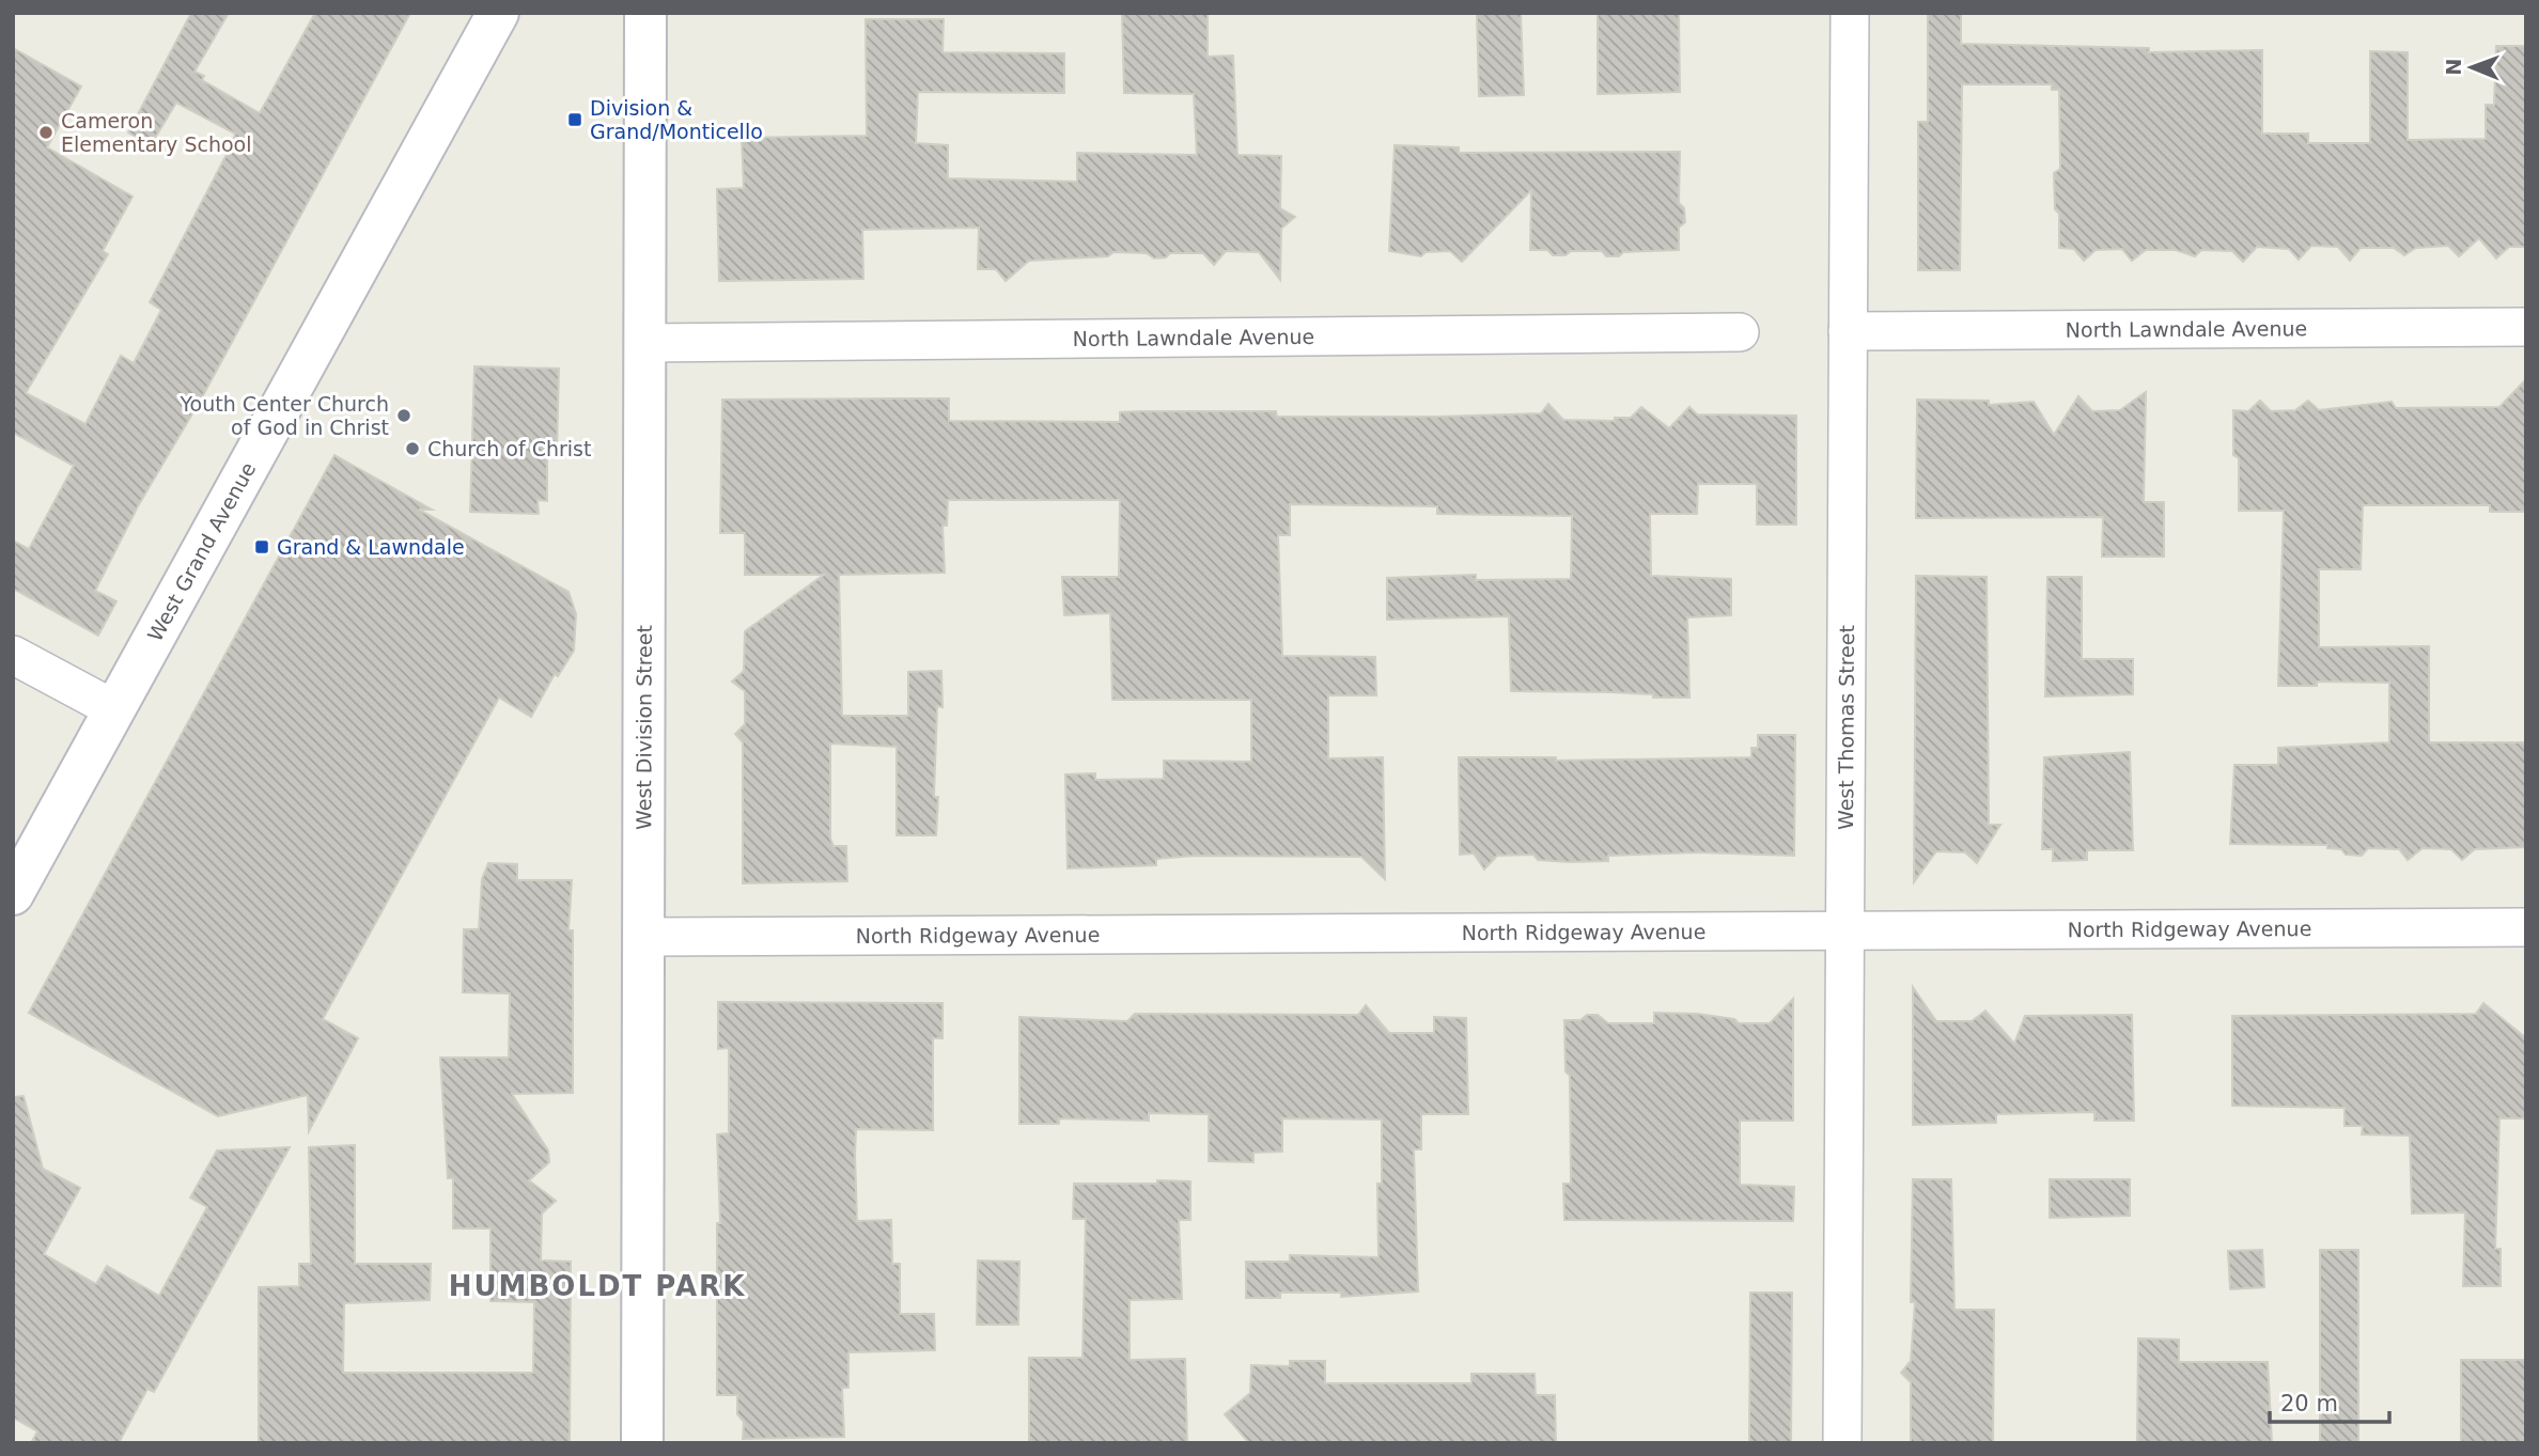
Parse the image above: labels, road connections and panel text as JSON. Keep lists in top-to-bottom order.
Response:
{
  "streets": {
    "main road": ["West Grand Avenue", "West Division Street"],
    "street": ["North Lawndale Avenue", "West Thomas Street", "North Ridgeway Avenue"]
  },
  "crossings": [
    ["North Lawndale Avenue", "West Thomas Street"],
    ["North Lawndale Avenue", "West Division Street"],
    ["West Thomas Street", "North Ridgeway Avenue"],
    ["West Division Street", "North Ridgeway Avenue"]
  ],
  "districts": ["HUMBOLDT PARK"],
  "places": {
    "transit": ["Division & Grand/Monticello", "Grand & Lawndale"],
    "other": ["Cameron Elementary School", "Youth Center Church of God in Christ", "Church of Christ"]
  },
  "scale_bar": "20 m",
  "north": "left"
}
